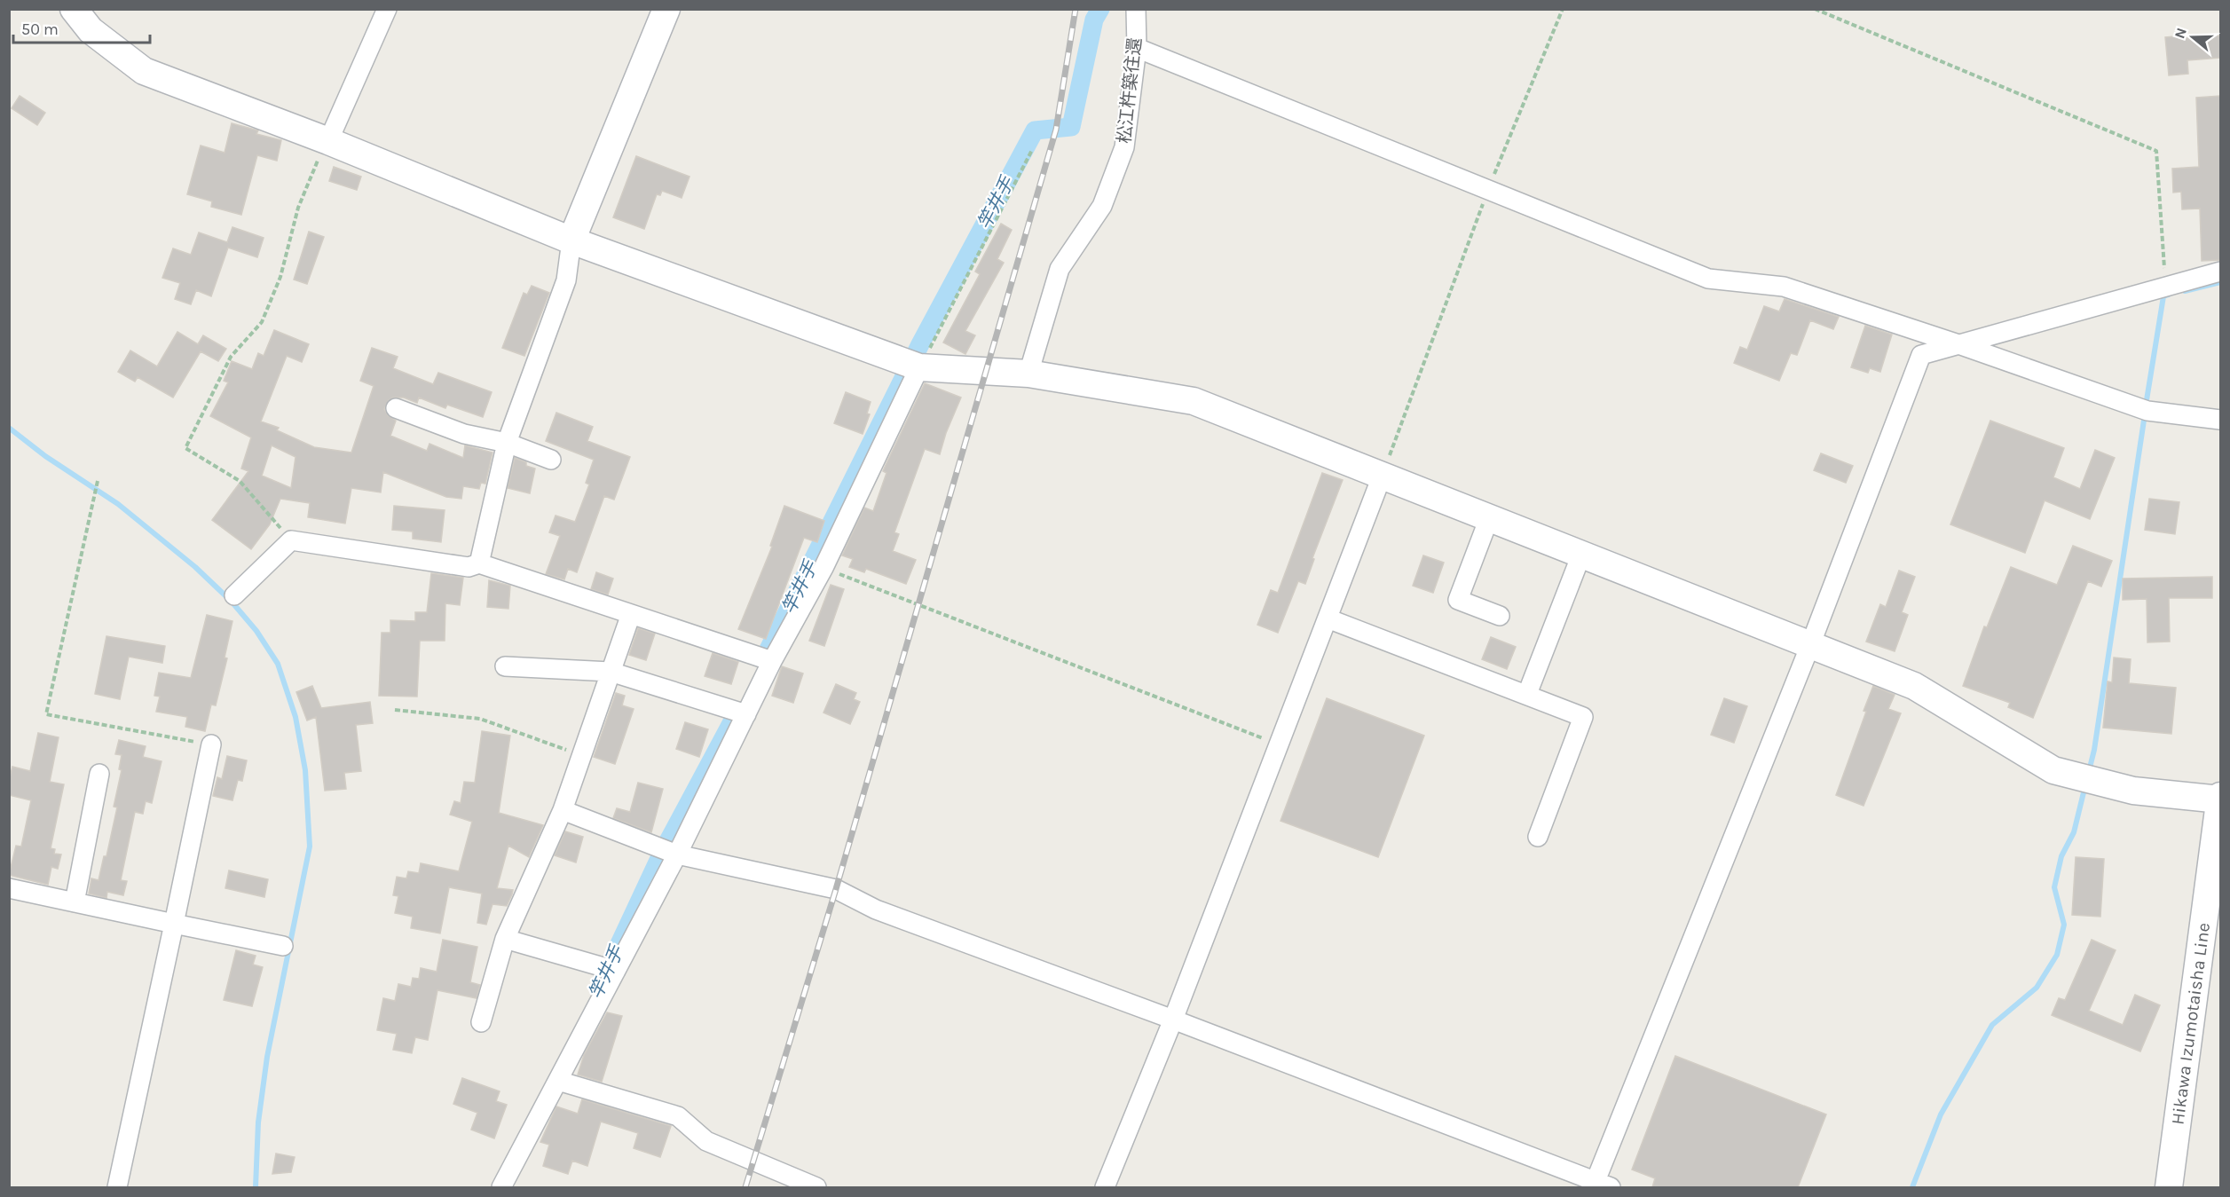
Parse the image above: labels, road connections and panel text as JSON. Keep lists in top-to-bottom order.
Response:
{
  "streets": {
    "street": ["松江杵築往還", "Hikawa Izumotaisha Line"]
  },
  "water": ["竿井手"],
  "scale_bar": "50 m",
  "north": "left"
}
